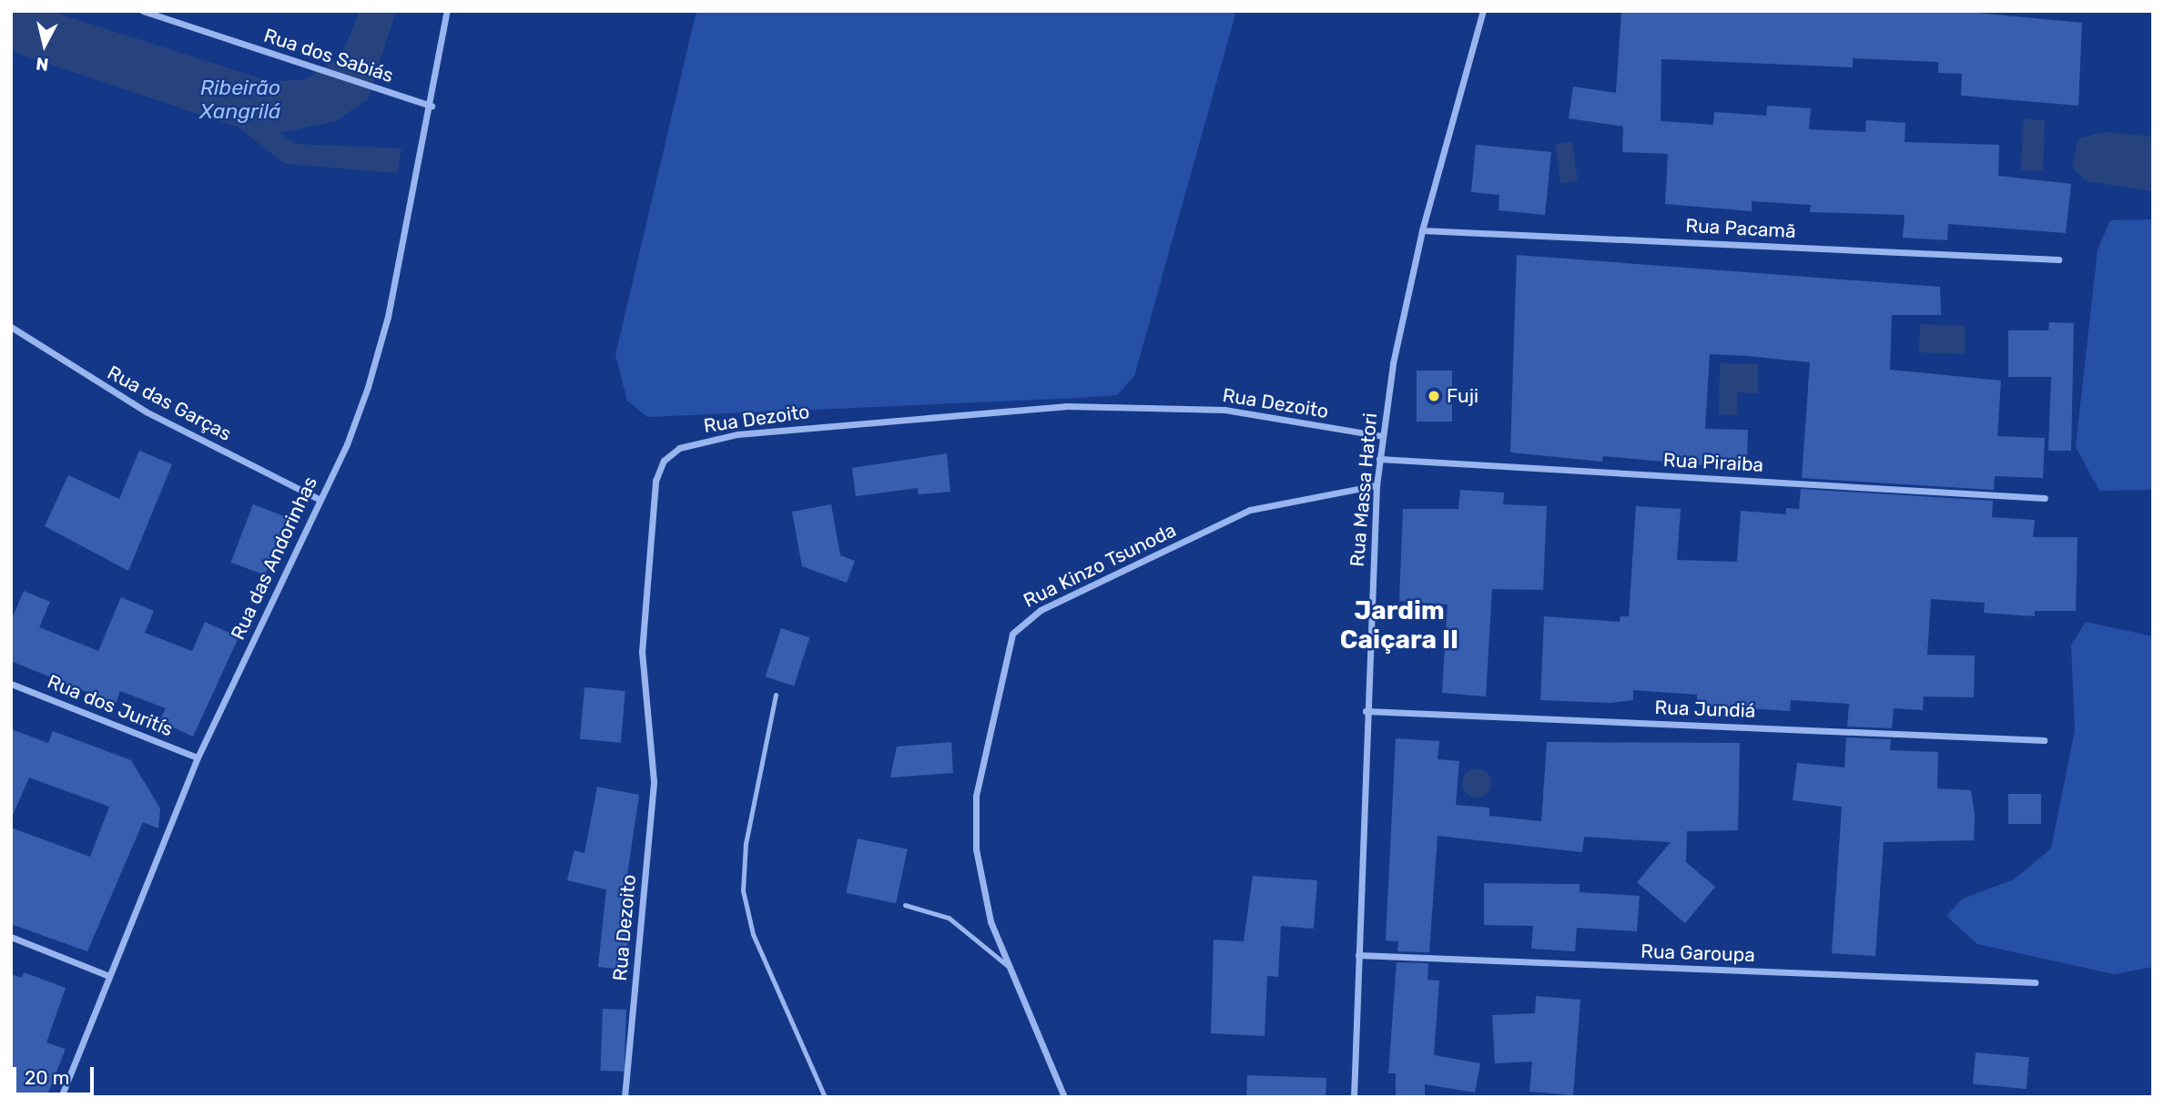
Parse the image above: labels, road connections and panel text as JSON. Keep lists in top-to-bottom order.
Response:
{
  "streets": {
    "street": [
      "Rua dos Sabiás",
      "Rua Pacamã",
      "Rua das Garças",
      "Rua Dezoito",
      "Rua Piraiba",
      "Rua Massa Hatori",
      "Rua das Andorinhas",
      "Rua Kinzo Tsunoda",
      "Rua dos Juritís",
      "Rua Jundiá",
      "Rua Garoupa"
    ]
  },
  "crossings": [
    ["Rua dos Sabiás", "Rua das Andorinhas"],
    ["Rua Pacamã", "Rua Massa Hatori"],
    ["Rua das Garças", "Rua das Andorinhas"],
    ["Rua Dezoito", "Rua Massa Hatori"],
    ["Rua Piraiba", "Rua Massa Hatori"],
    ["Rua Massa Hatori", "Rua Kinzo Tsunoda"],
    ["Rua Massa Hatori", "Rua Jundiá"],
    ["Rua Massa Hatori", "Rua Garoupa"],
    ["Rua das Andorinhas", "Rua dos Juritís"]
  ],
  "districts": ["Jardim Caiçara II"],
  "water": ["Ribeirão Xangrilá"],
  "places": ["Fuji"],
  "scale_bar": "20 m",
  "north": "bottom"
}
